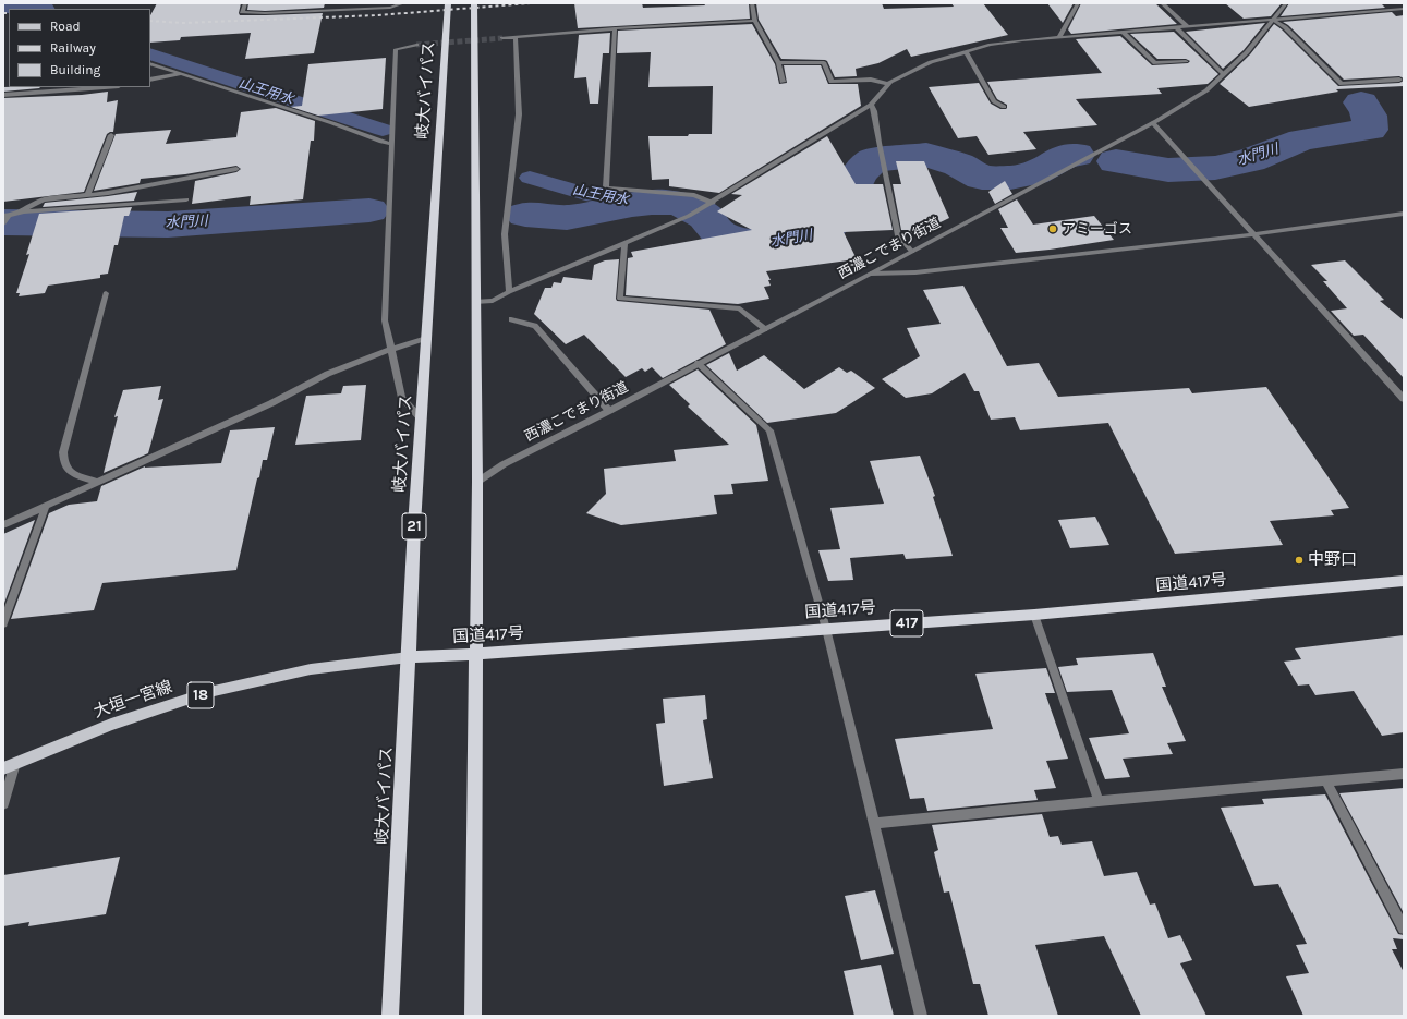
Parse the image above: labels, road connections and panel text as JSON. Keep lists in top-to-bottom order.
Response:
{
  "streets": {
    "highway": [
      "岐大バイパス",
      "21",
      "国道417号",
      "417"
    ],
    "main road": ["18", "大垣一宮線"],
    "street": ["西濃こでまり街道"]
  },
  "crossings": [
    ["岐大バイパス", "国道417号"],
    ["岐大バイパス", "大垣一宮線"],
    ["国道417号", "大垣一宮線"]
  ],
  "water": ["山王用水", "水門川"],
  "places": ["アミーゴス", "中野口"],
  "legend": ["Road", "Railway", "Building"]
}
